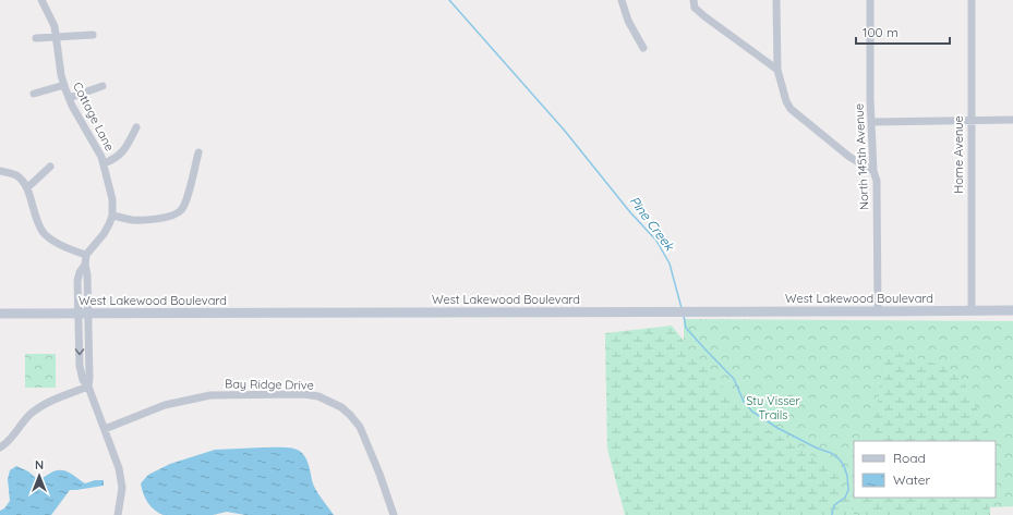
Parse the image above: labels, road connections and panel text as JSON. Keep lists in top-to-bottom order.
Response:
{
  "streets": {
    "street": [
      "Cottage Lane",
      "Home Avenue",
      "North 145th Avenue",
      "West Lakewood Boulevard",
      "Bay Ridge Drive"
    ]
  },
  "crossings": [
    ["Home Avenue", "West Lakewood Boulevard"],
    ["North 145th Avenue", "West Lakewood Boulevard"]
  ],
  "water": ["Pine Creek"],
  "parks": ["Stu Visser Trails"],
  "legend": ["Road", "Water"],
  "scale_bar": "100 m",
  "north": "top"
}
